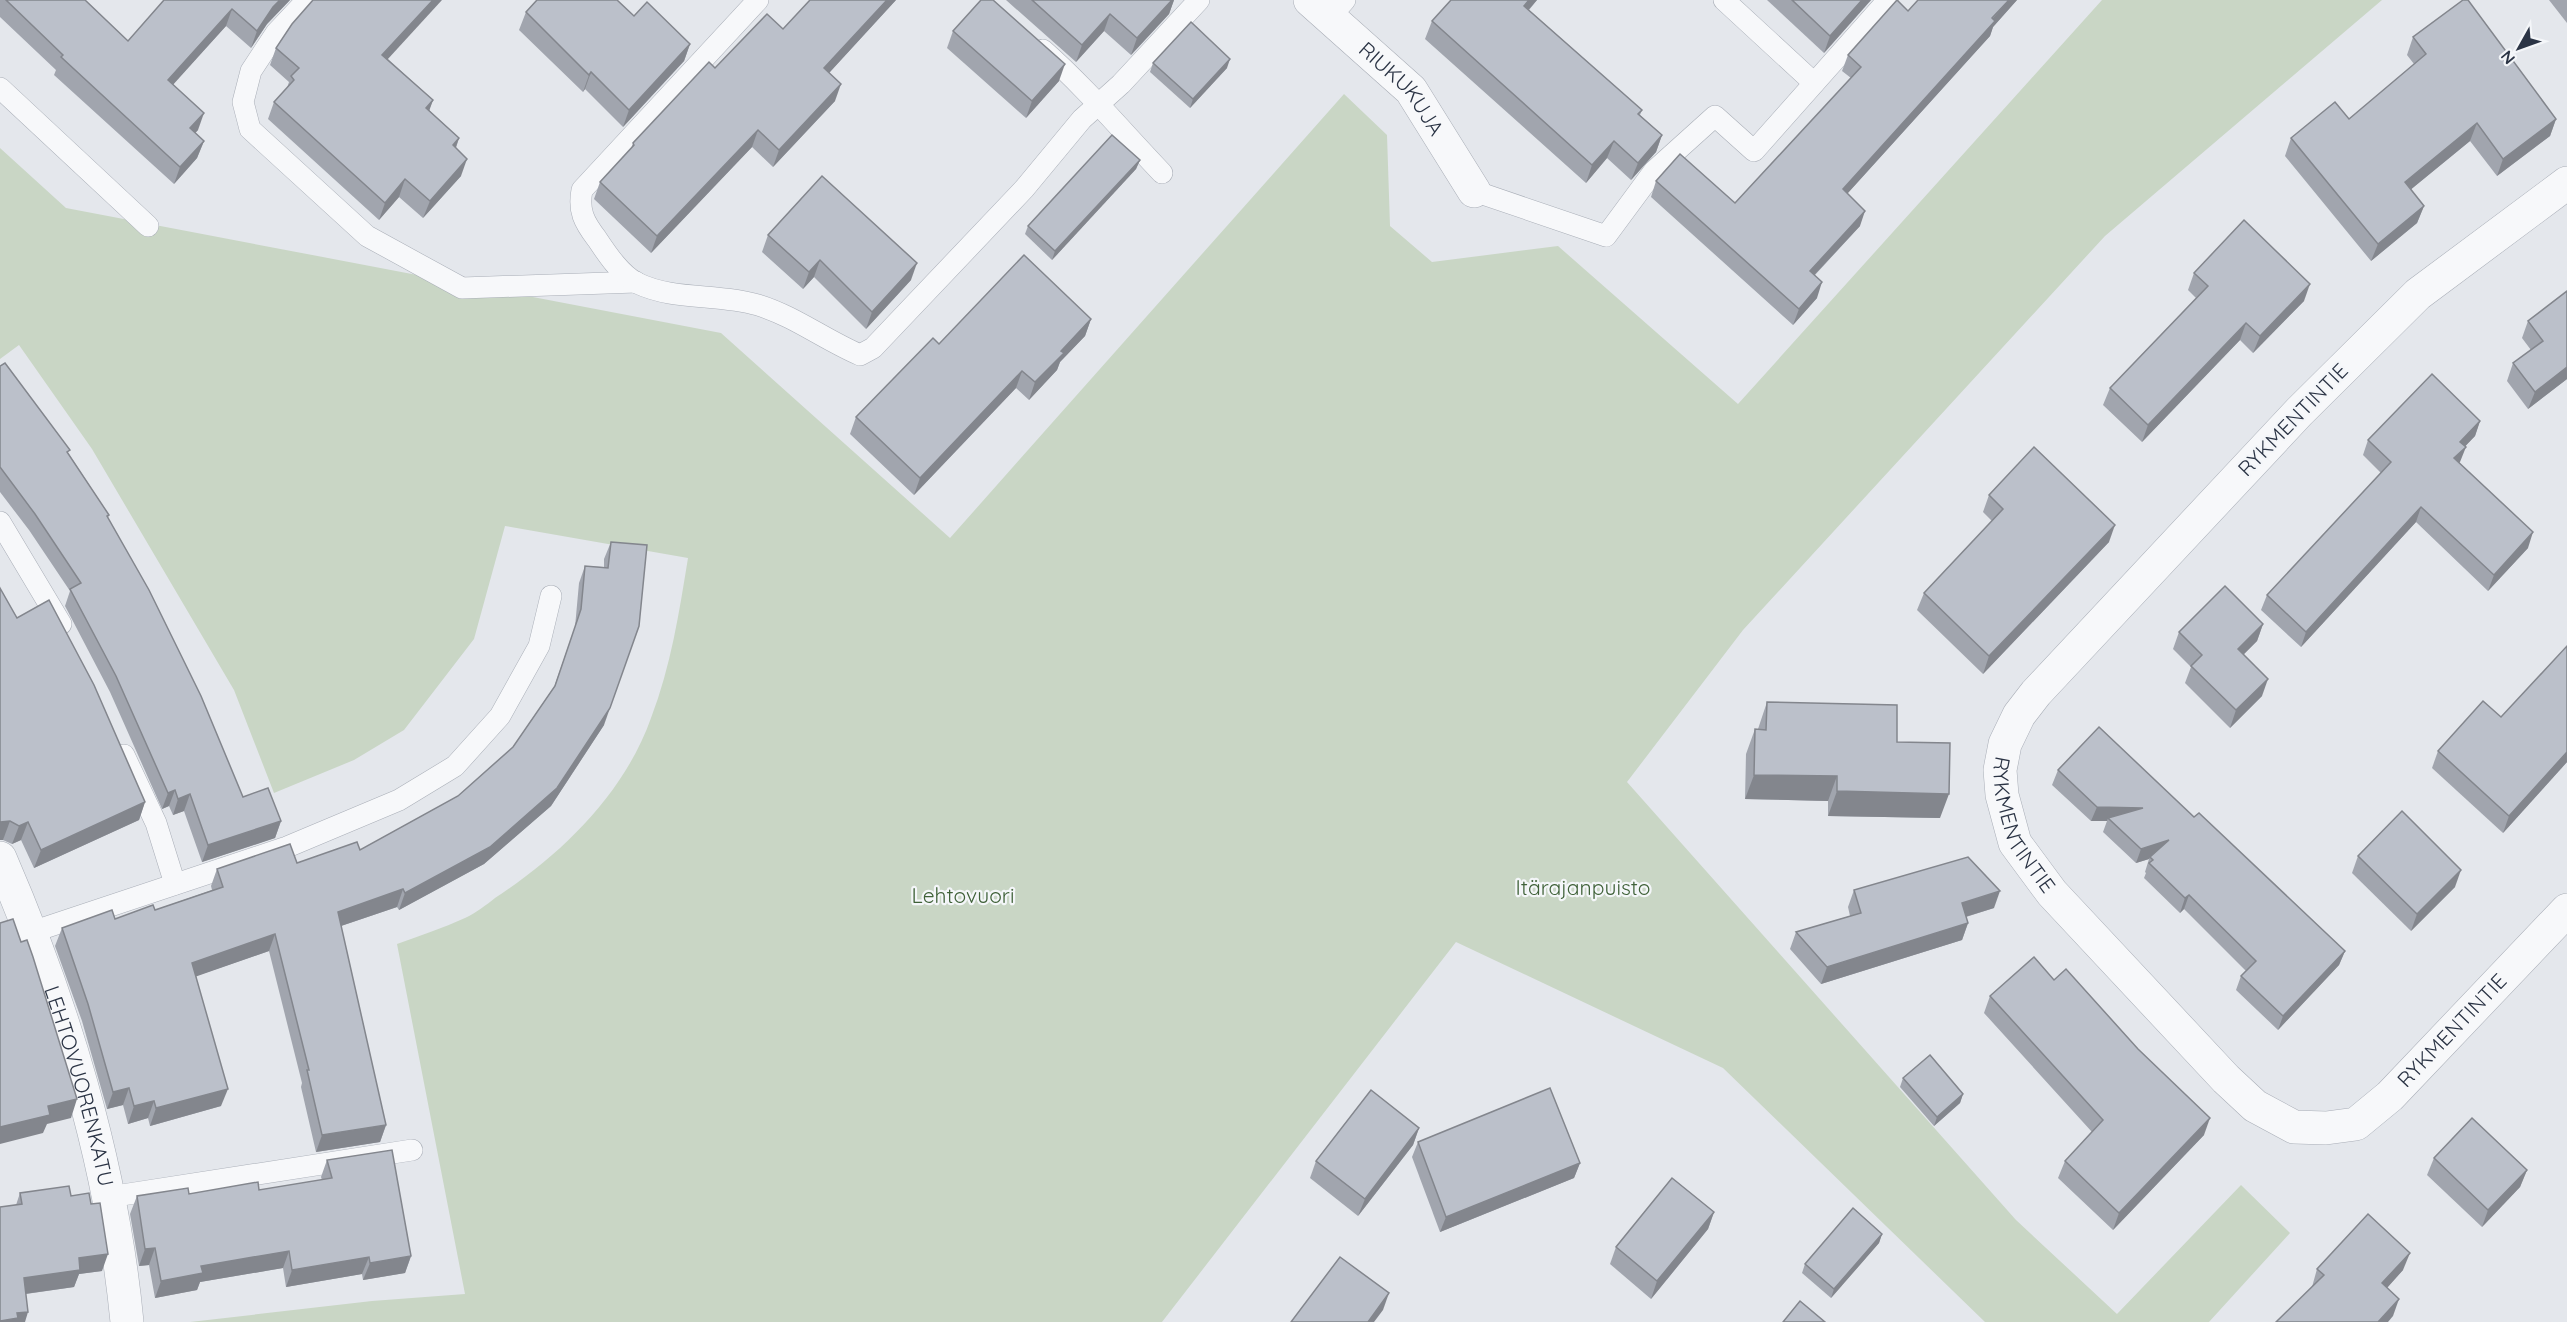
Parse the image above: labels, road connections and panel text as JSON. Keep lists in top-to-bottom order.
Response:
{
  "streets": {
    "street": ["RIUKUKUJA", "RYKMENTINTIE", "LEHTOVUORENKATU"]
  },
  "parks": ["Itärajanpuisto", "Lehtovuori"],
  "north": "bottom left"
}
